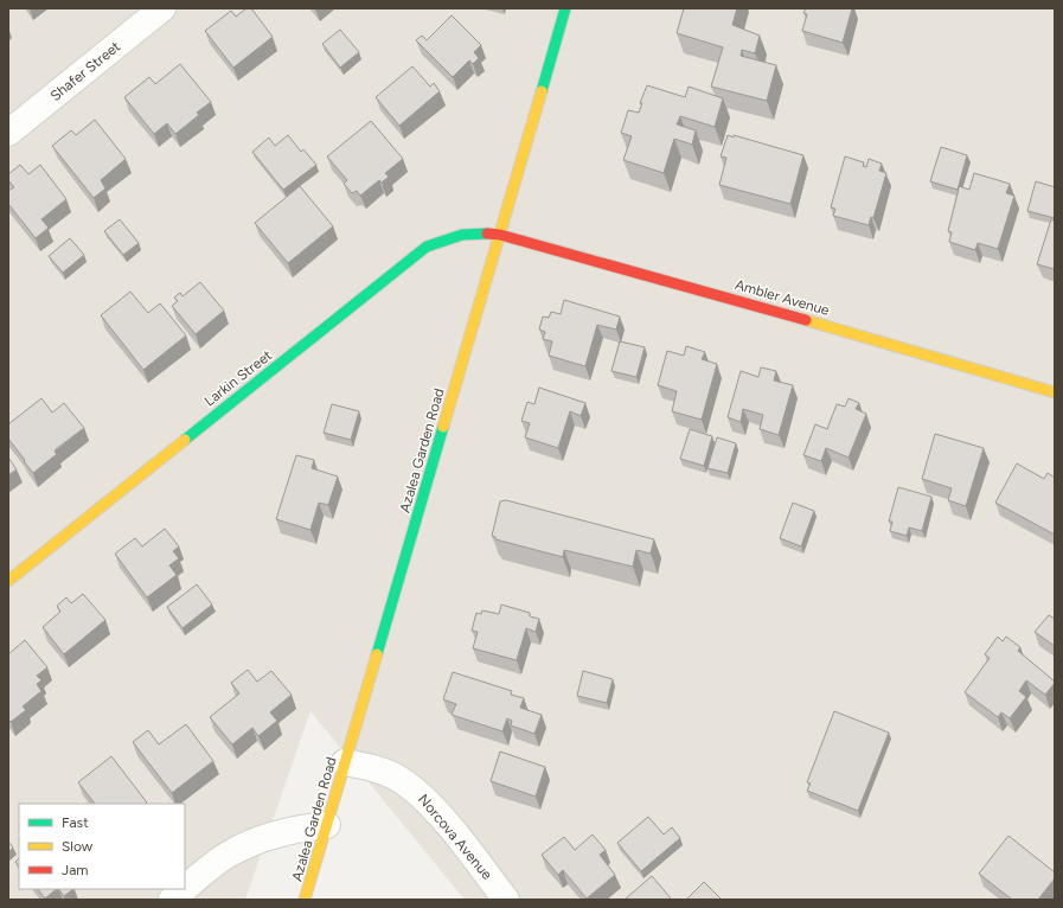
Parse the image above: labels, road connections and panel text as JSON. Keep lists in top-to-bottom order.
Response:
{
  "streets": {
    "street": [
      "Shafer Street",
      "Ambler Avenue",
      "Larkin Street",
      "Azalea Garden Road",
      "Norcova Avenue"
    ]
  },
  "crossings": [
    ["Ambler Avenue", "Larkin Street"],
    ["Ambler Avenue", "Azalea Garden Road"],
    ["Larkin Street", "Azalea Garden Road"],
    ["Azalea Garden Road", "Norcova Avenue"]
  ],
  "legend": ["Fast", "Slow", "Jam"]
}
